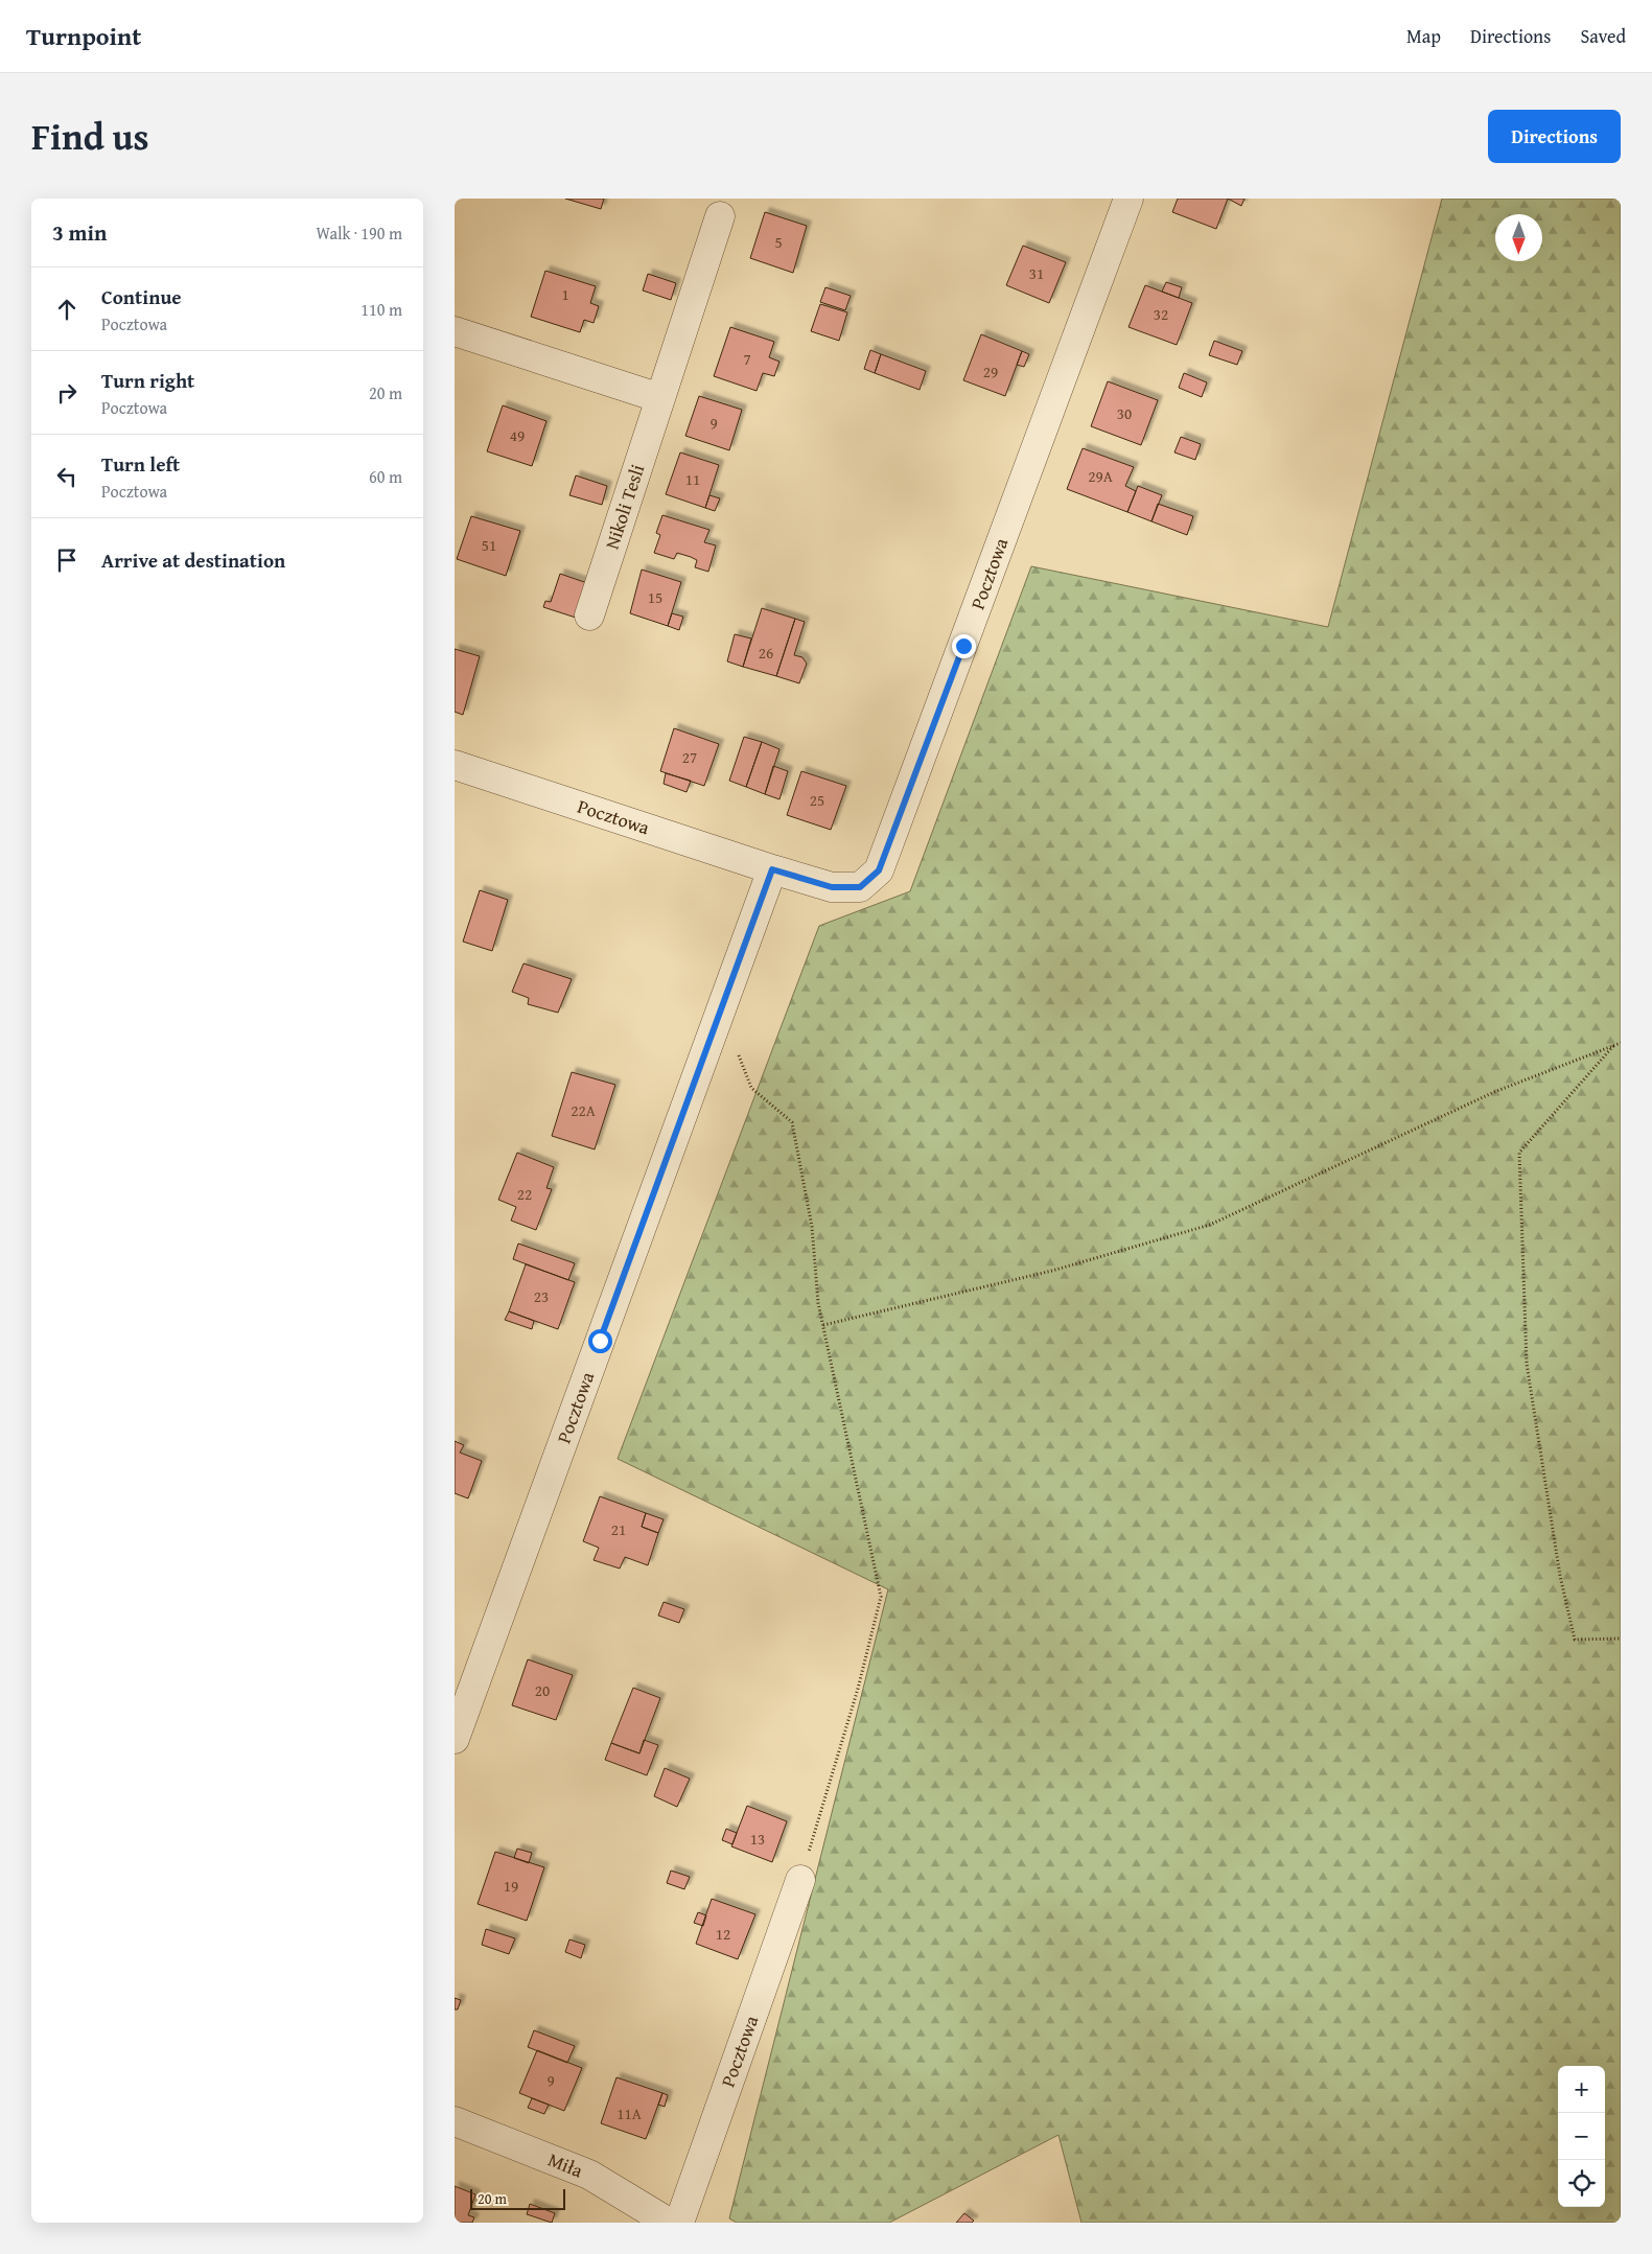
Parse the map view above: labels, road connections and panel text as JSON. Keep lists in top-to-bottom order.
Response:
{
  "streets": {
    "street": ["Nikoli Tesli", "Pocztowa", "Miła"]
  },
  "house_numbers": [
    "5",
    "31",
    "1",
    "32",
    "7",
    "29",
    "30",
    "9",
    "49",
    "29A",
    "11",
    "51",
    "15",
    "26",
    "27",
    "25",
    "22A",
    "22",
    "23",
    "21",
    "20",
    "13",
    "19",
    "12",
    "9",
    "11A"
  ],
  "scale_bar": "20 m",
  "north": "bottom",
  "page": {
    "header": "Turnpoint",
    "nav": ["Map", "Directions", "Saved"],
    "title": "Find us",
    "buttons": "Directions",
    "heading": ["3 min", "Walk · 190 m"],
    "list": [
      ["Continue", "Pocztowa", "110 m"],
      ["Turn right", "Pocztowa", "20 m"],
      ["Turn left", "Pocztowa", "60 m"],
      "Arrive at destination"
    ],
    "map_buttons": ["+", "−"],
    "scale": "20 m"
  }
}
